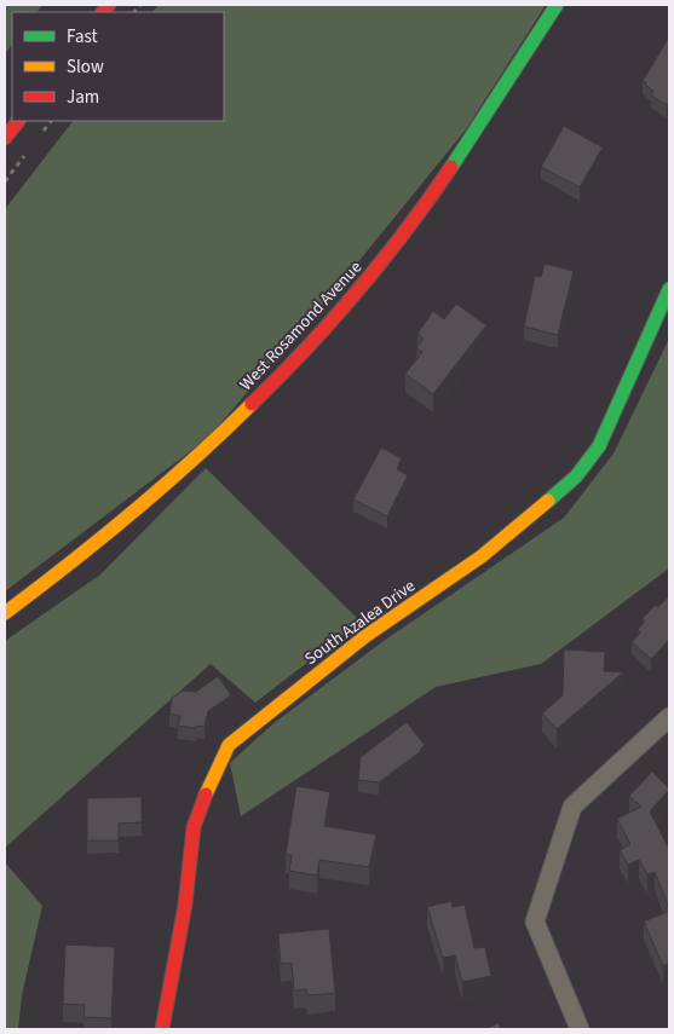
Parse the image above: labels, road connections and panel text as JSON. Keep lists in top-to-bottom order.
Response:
{
  "streets": {
    "street": ["West Rosamond Avenue", "South Azalea Drive"]
  },
  "legend": ["Fast", "Slow", "Jam"]
}
